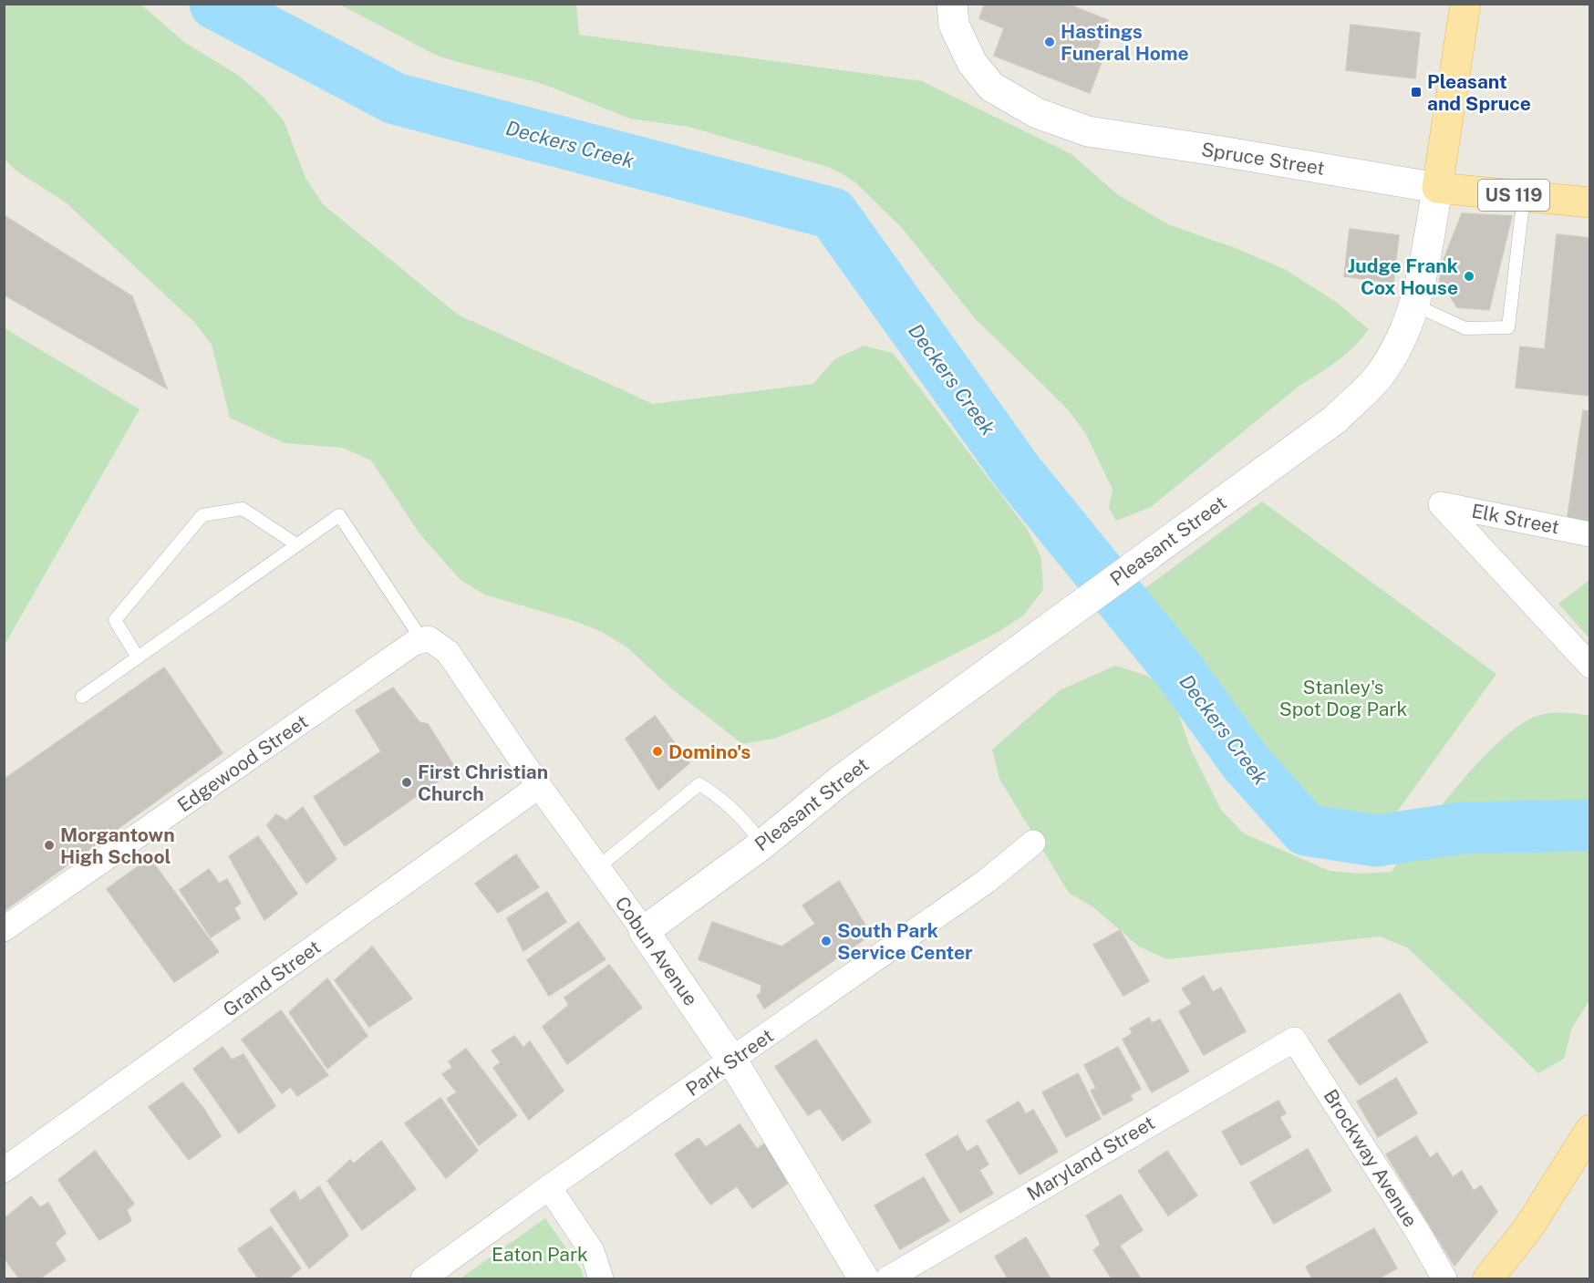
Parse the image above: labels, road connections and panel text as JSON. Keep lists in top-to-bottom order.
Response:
{
  "streets": {
    "main road": ["Spruce Street", "US 119", "Pleasant Street"],
    "street": [
      "Elk Street",
      "Edgewood Street",
      "Cobun Avenue",
      "Grand Street",
      "Park Street",
      "Maryland Street",
      "Brockway Avenue"
    ]
  },
  "crossings": [
    ["Spruce Street", "Pleasant Street"],
    ["Pleasant Street", "Cobun Avenue"],
    ["Edgewood Street", "Cobun Avenue"],
    ["Cobun Avenue", "Grand Street"],
    ["Cobun Avenue", "Park Street"],
    ["Maryland Street", "Brockway Avenue"]
  ],
  "water": ["Deckers Creek"],
  "parks": ["Stanley's Spot Dog Park", "Eaton Park"],
  "places": {
    "other": [
      "Hastings Funeral Home",
      "Judge Frank Cox House",
      "Domino's",
      "First Christian Church",
      "Morgantown High School",
      "South Park Service Center"
    ],
    "transit": ["Pleasant and Spruce"]
  }
}
